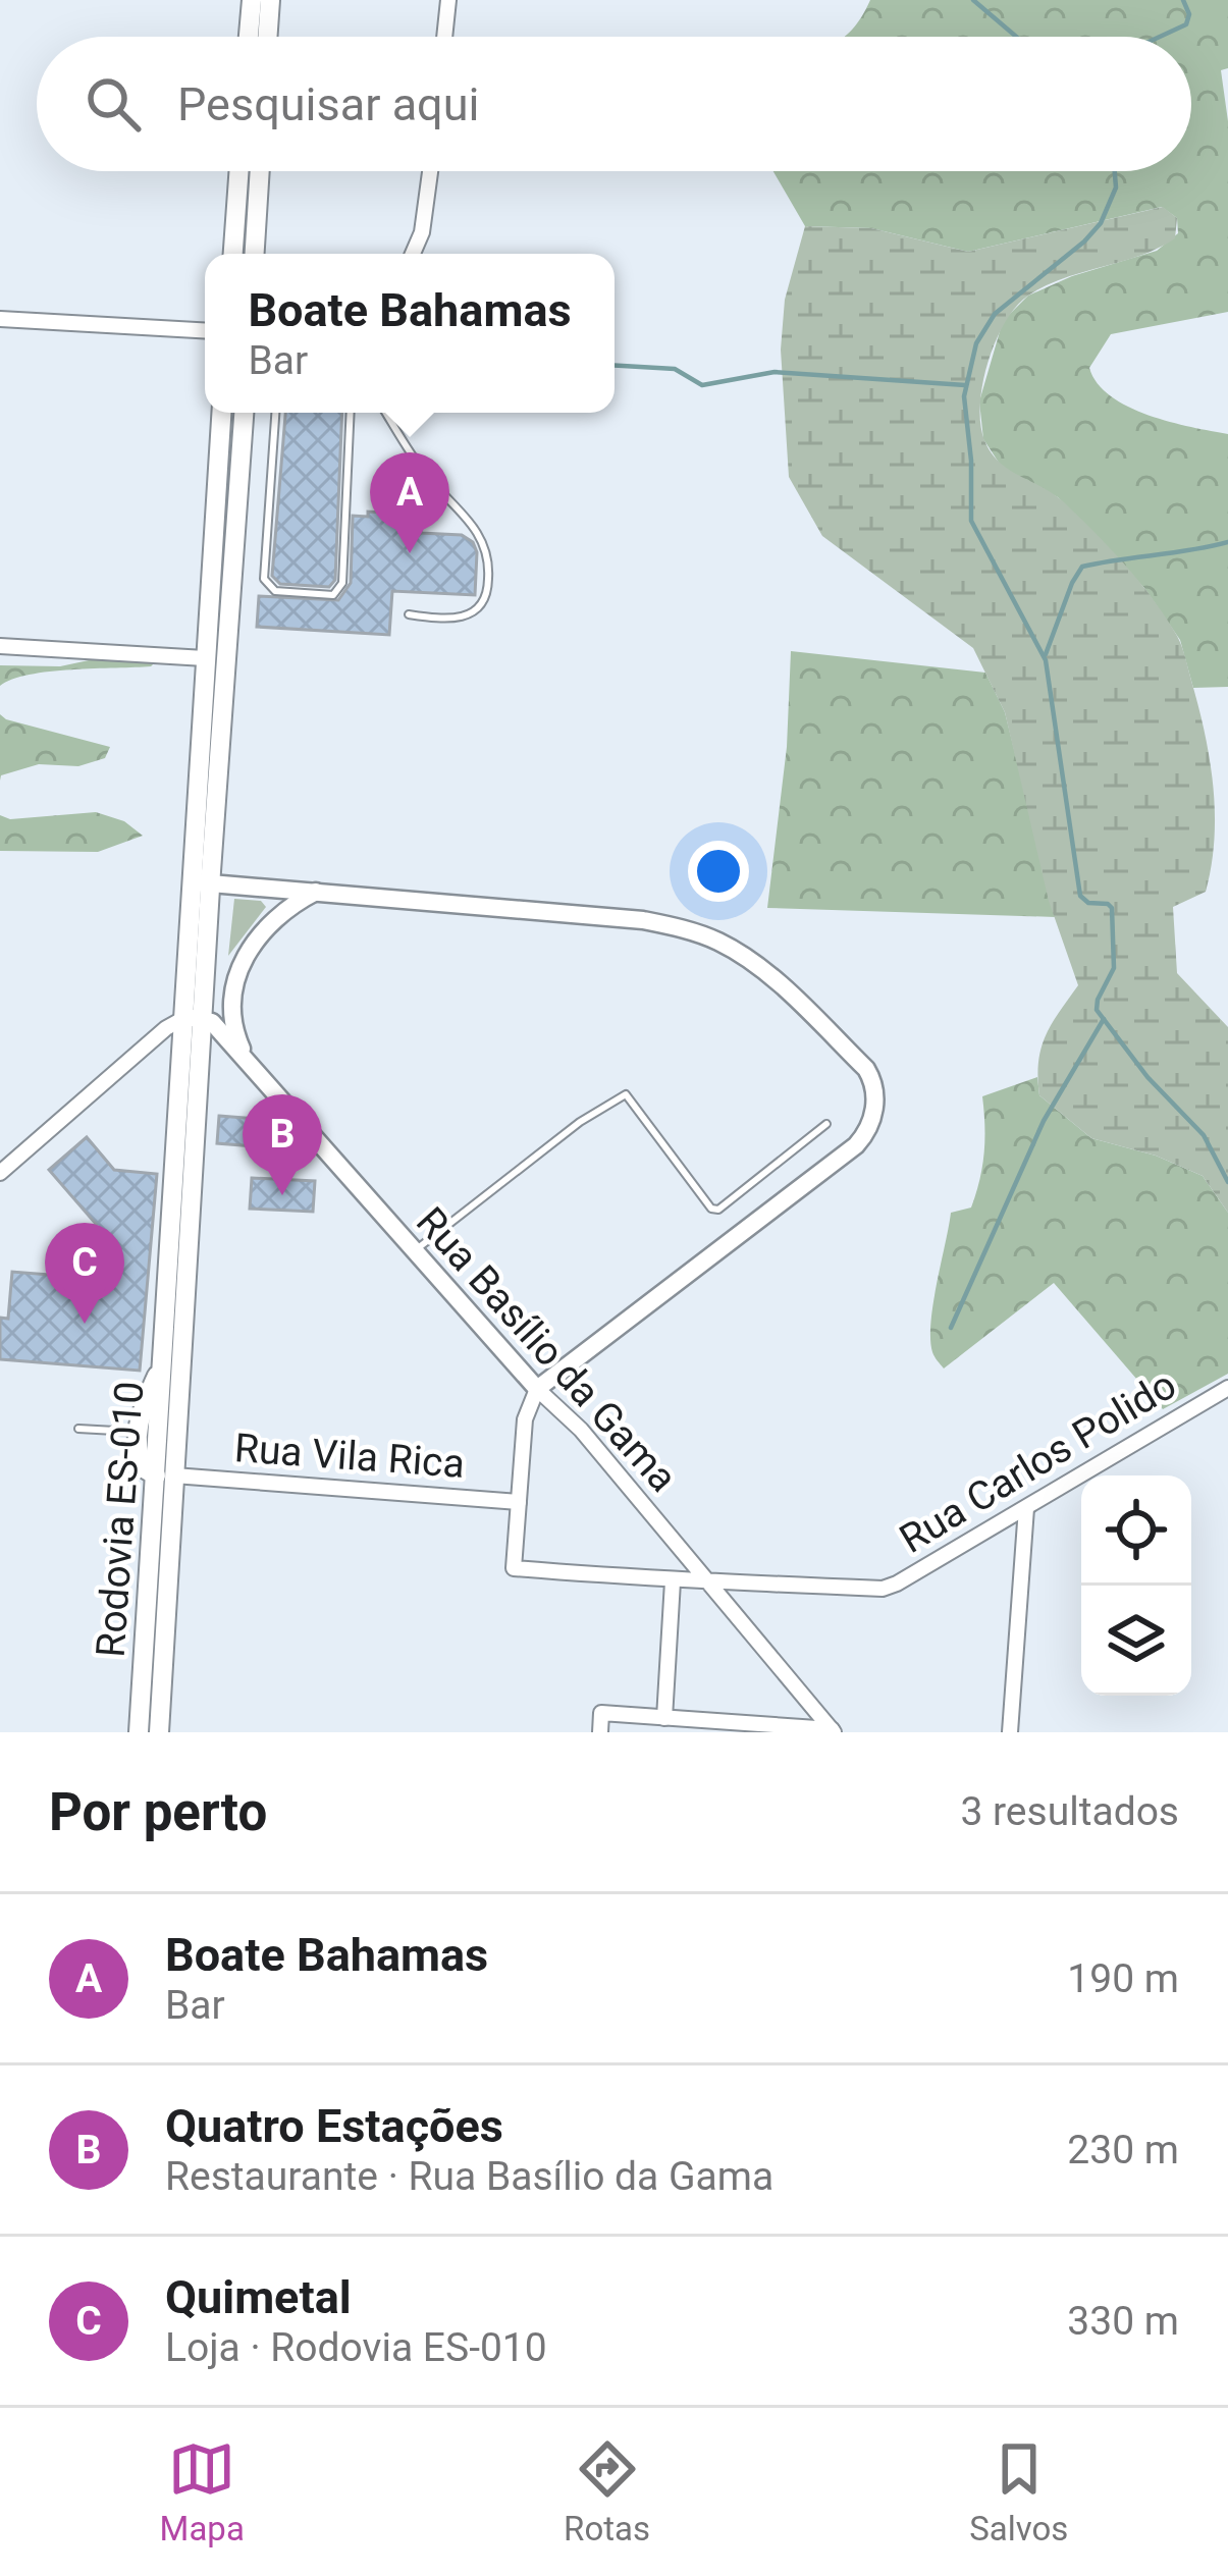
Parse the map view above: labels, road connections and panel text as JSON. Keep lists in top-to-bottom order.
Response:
{
  "streets": {
    "main road": ["Rodovia ES-010"],
    "street": ["Rua Basílio da Gama", "Rua Vila Rica", "Rua Carlos Polido"]
  },
  "crossings": [
    ["Rua Basílio da Gama", "Rua Carlos Polido"],
    ["Rua Basílio da Gama", "Rodovia ES-010"],
    ["Rua Vila Rica", "Rua Carlos Polido"],
    ["Rua Vila Rica", "Rodovia ES-010"]
  ],
  "page": {
    "search": "Pesquisar aqui",
    "popup": ["Boate Bahamas", "Bar"],
    "pins": ["A", "B", "C"],
    "heading": ["Por perto", "3 resultados"],
    "list": [
      {
        "mark": "A",
        "name": "Boate Bahamas",
        "note": "Bar",
        "value": "190 m"
      },
      {
        "mark": "B",
        "name": "Quatro Estações",
        "note": "Restaurante · Rua Basílio da Gama",
        "value": "230 m"
      },
      {
        "mark": "C",
        "name": "Quimetal",
        "note": "Loja · Rodovia ES-010",
        "value": "330 m"
      }
    ],
    "nav": ["Mapa", "Rotas", "Salvos"]
  }
}
